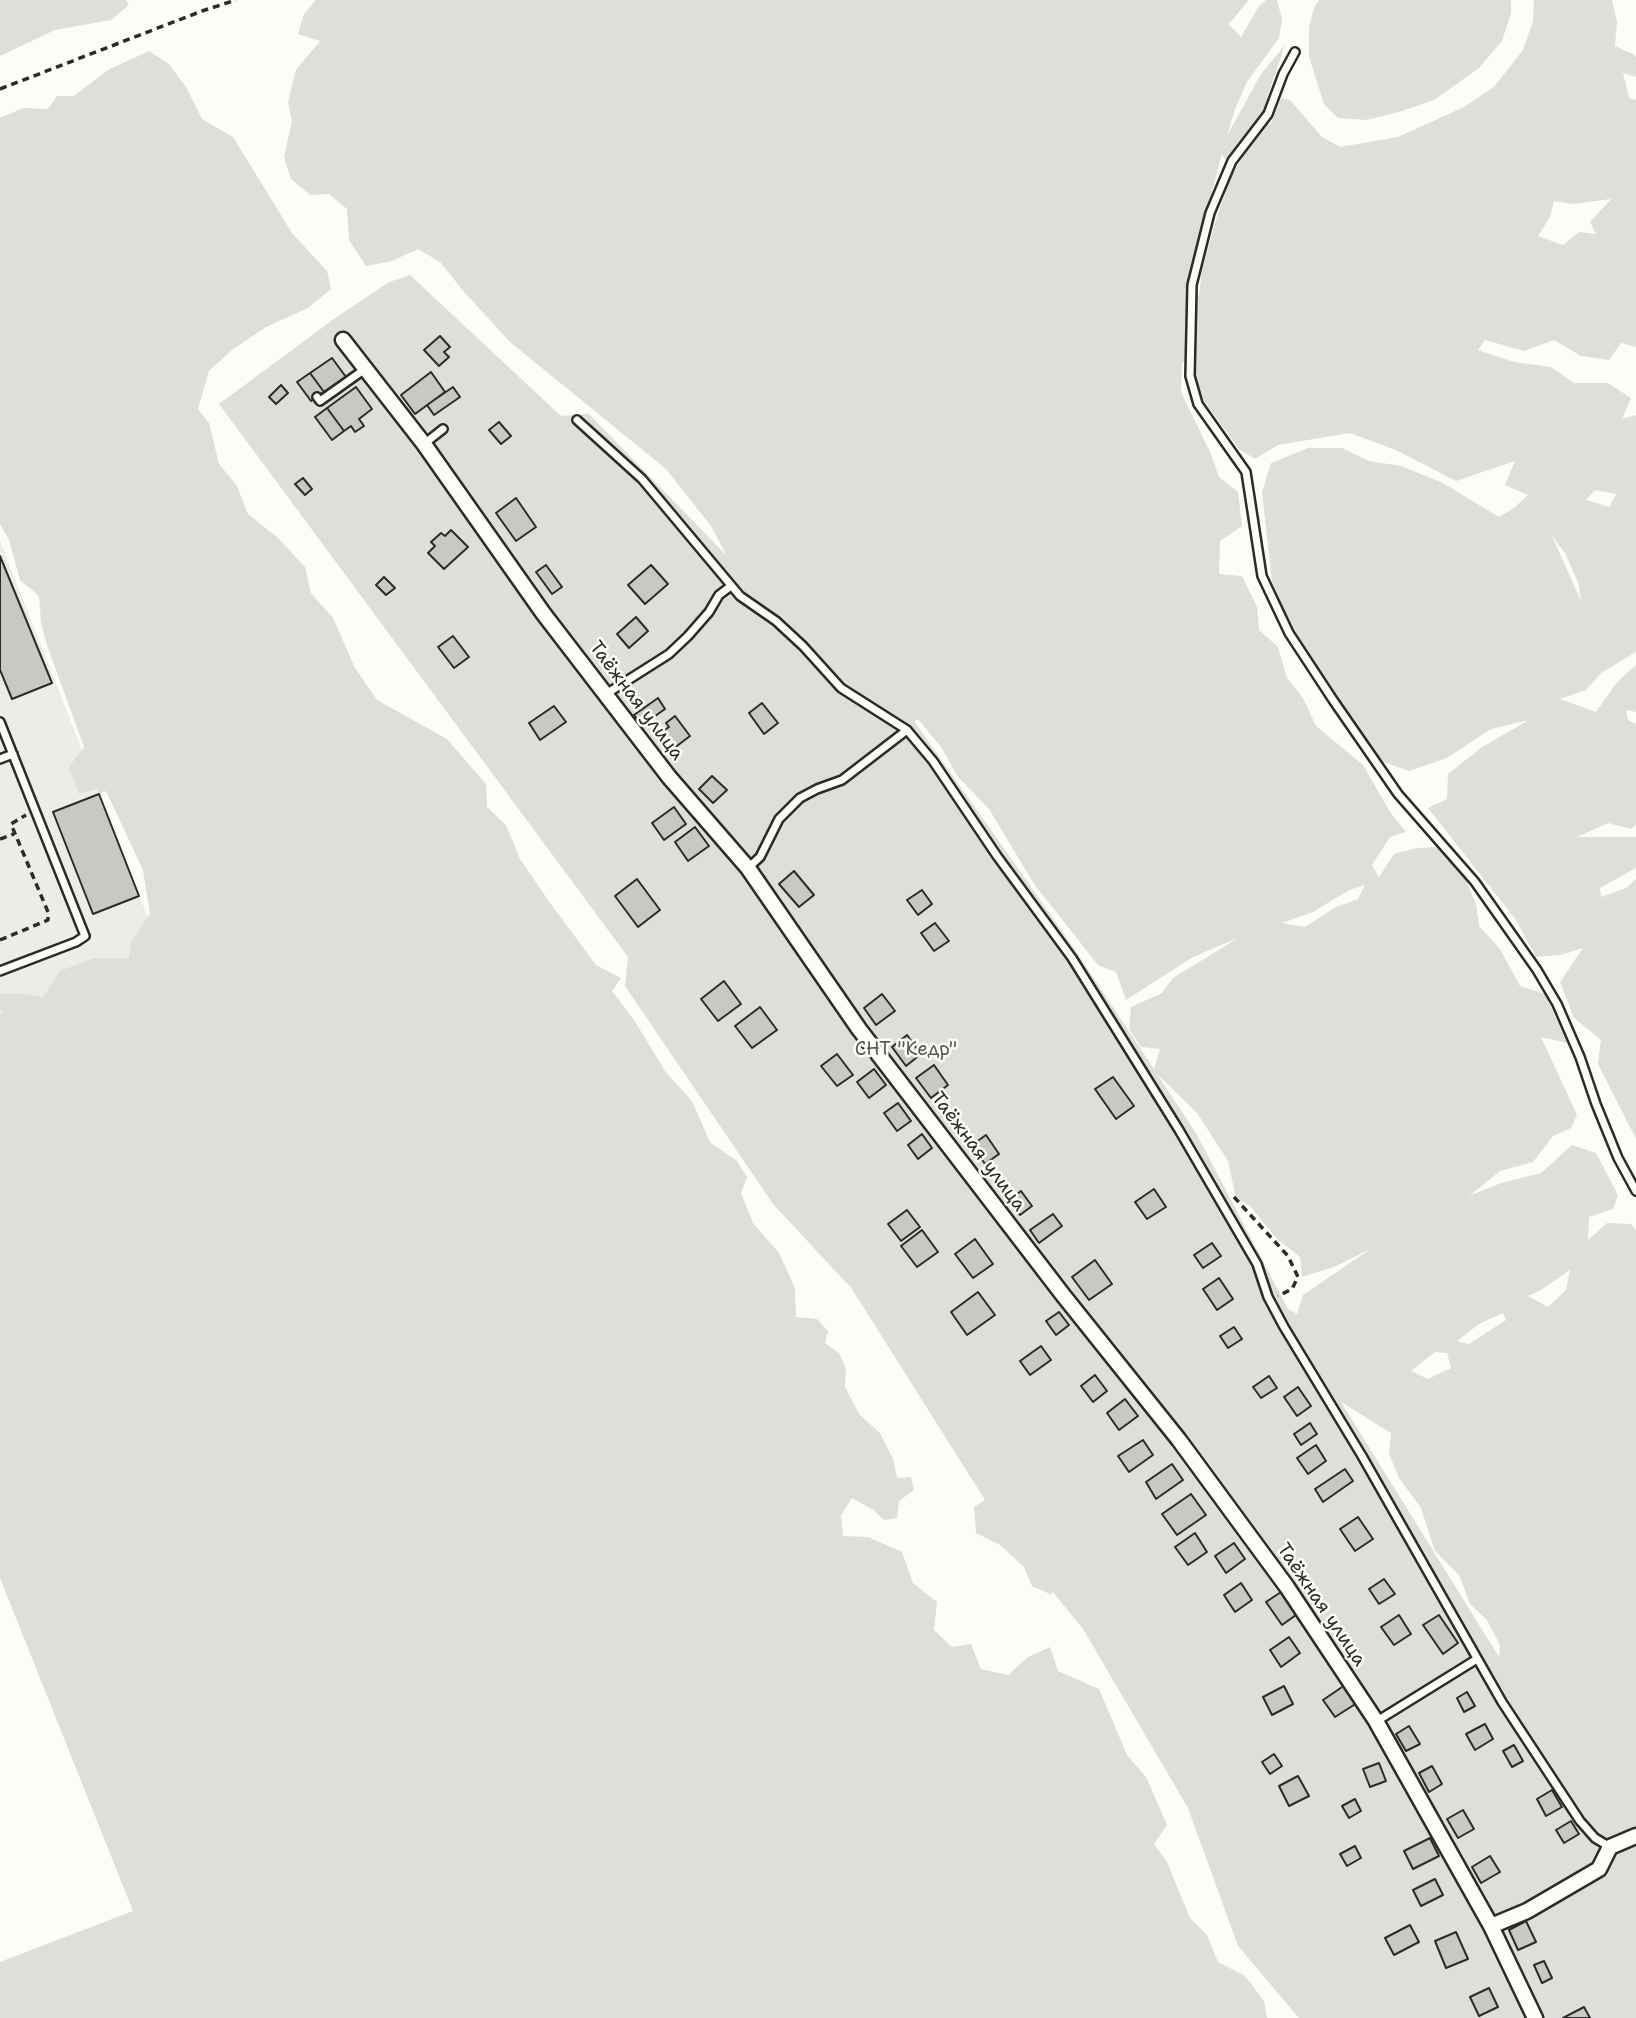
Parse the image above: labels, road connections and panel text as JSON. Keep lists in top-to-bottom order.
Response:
{
  "streets": {
    "street": ["Таёжная улица"]
  },
  "parks": ["СНТ \"Кедр\""]
}
